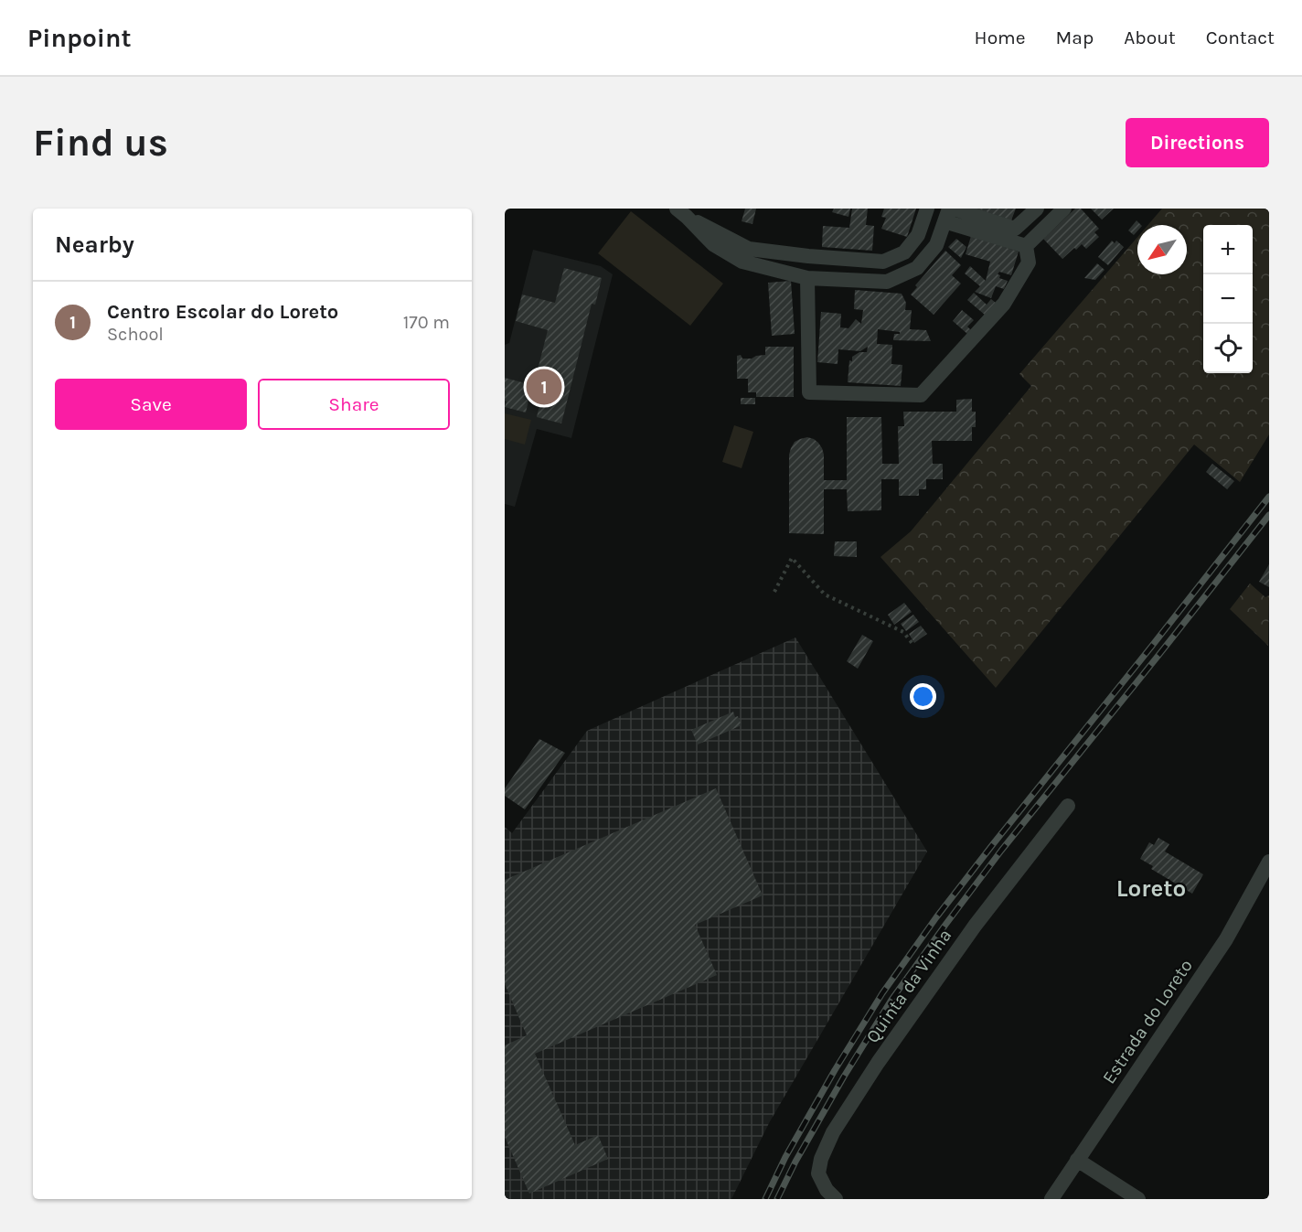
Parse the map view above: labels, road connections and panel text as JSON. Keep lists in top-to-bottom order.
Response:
{
  "streets": {
    "street": ["Quinta da Vinha", "Estrada do Loreto"]
  },
  "districts": ["Loreto"],
  "north": "bottom left",
  "page": {
    "header": "Pinpoint",
    "nav": [
      "Home",
      "Map",
      "About",
      "Contact"
    ],
    "buttons": [
      "Directions",
      ["Save", "Share"]
    ],
    "title": "Find us",
    "heading": "Nearby",
    "map_buttons": ["+", "−"],
    "list": [
      {
        "mark": "1",
        "name": "Centro Escolar do Loreto",
        "note": "School",
        "value": "170 m"
      }
    ],
    "pins": "1"
  }
}
